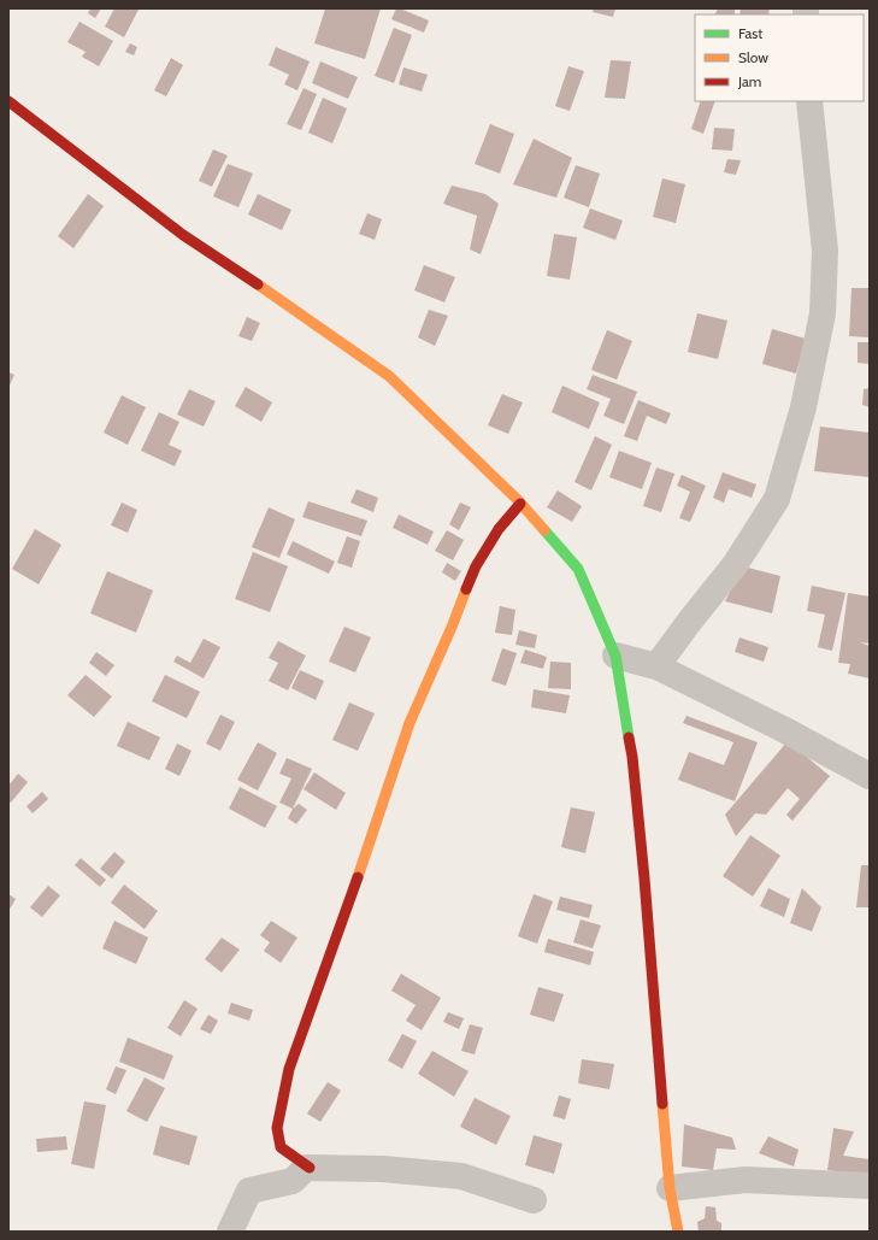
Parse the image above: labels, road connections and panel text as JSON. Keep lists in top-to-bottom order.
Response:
{
  "legend": ["Fast", "Slow", "Jam"]
}
